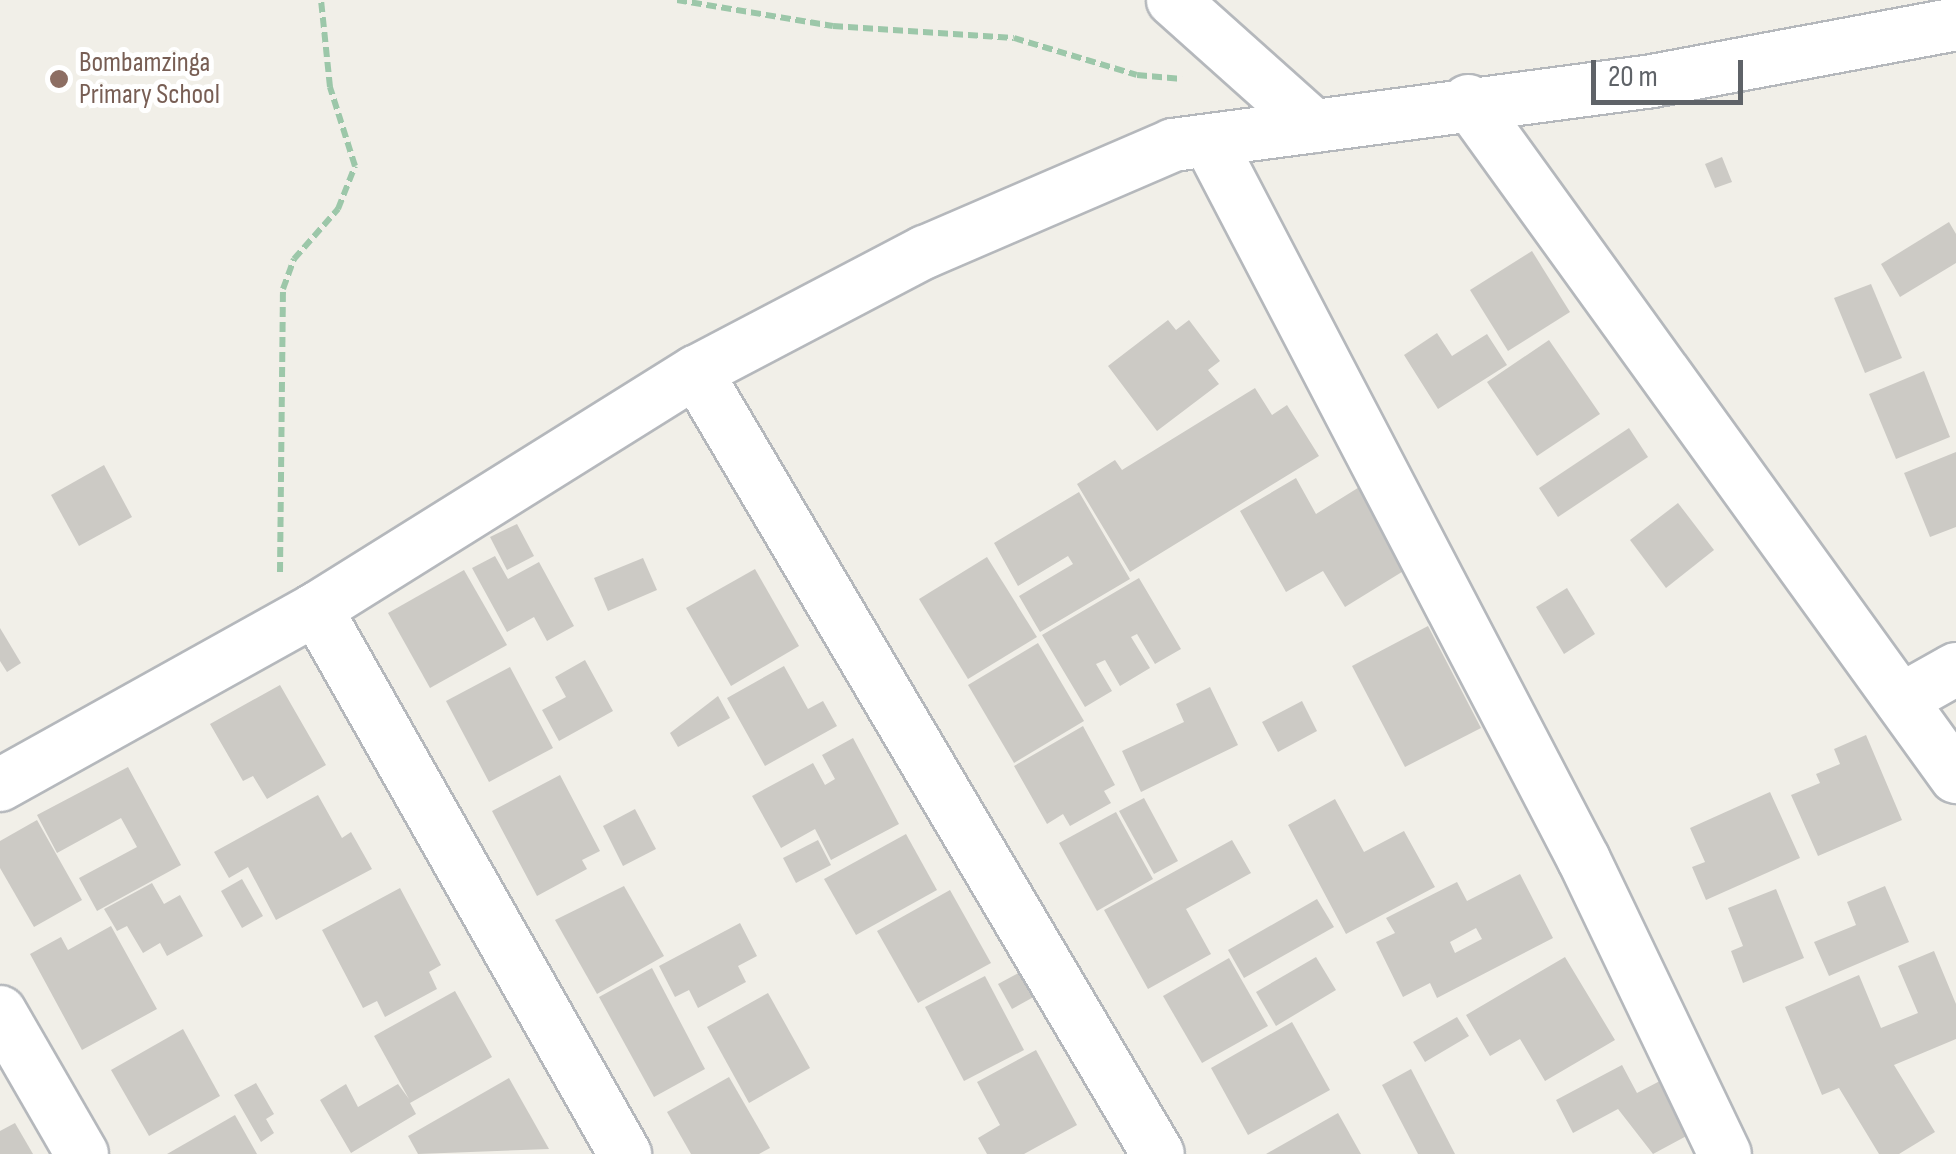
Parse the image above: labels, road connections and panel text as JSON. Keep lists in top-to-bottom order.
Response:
{
  "places": ["Bombamzinga Primary School"],
  "scale_bar": "20 m"
}
